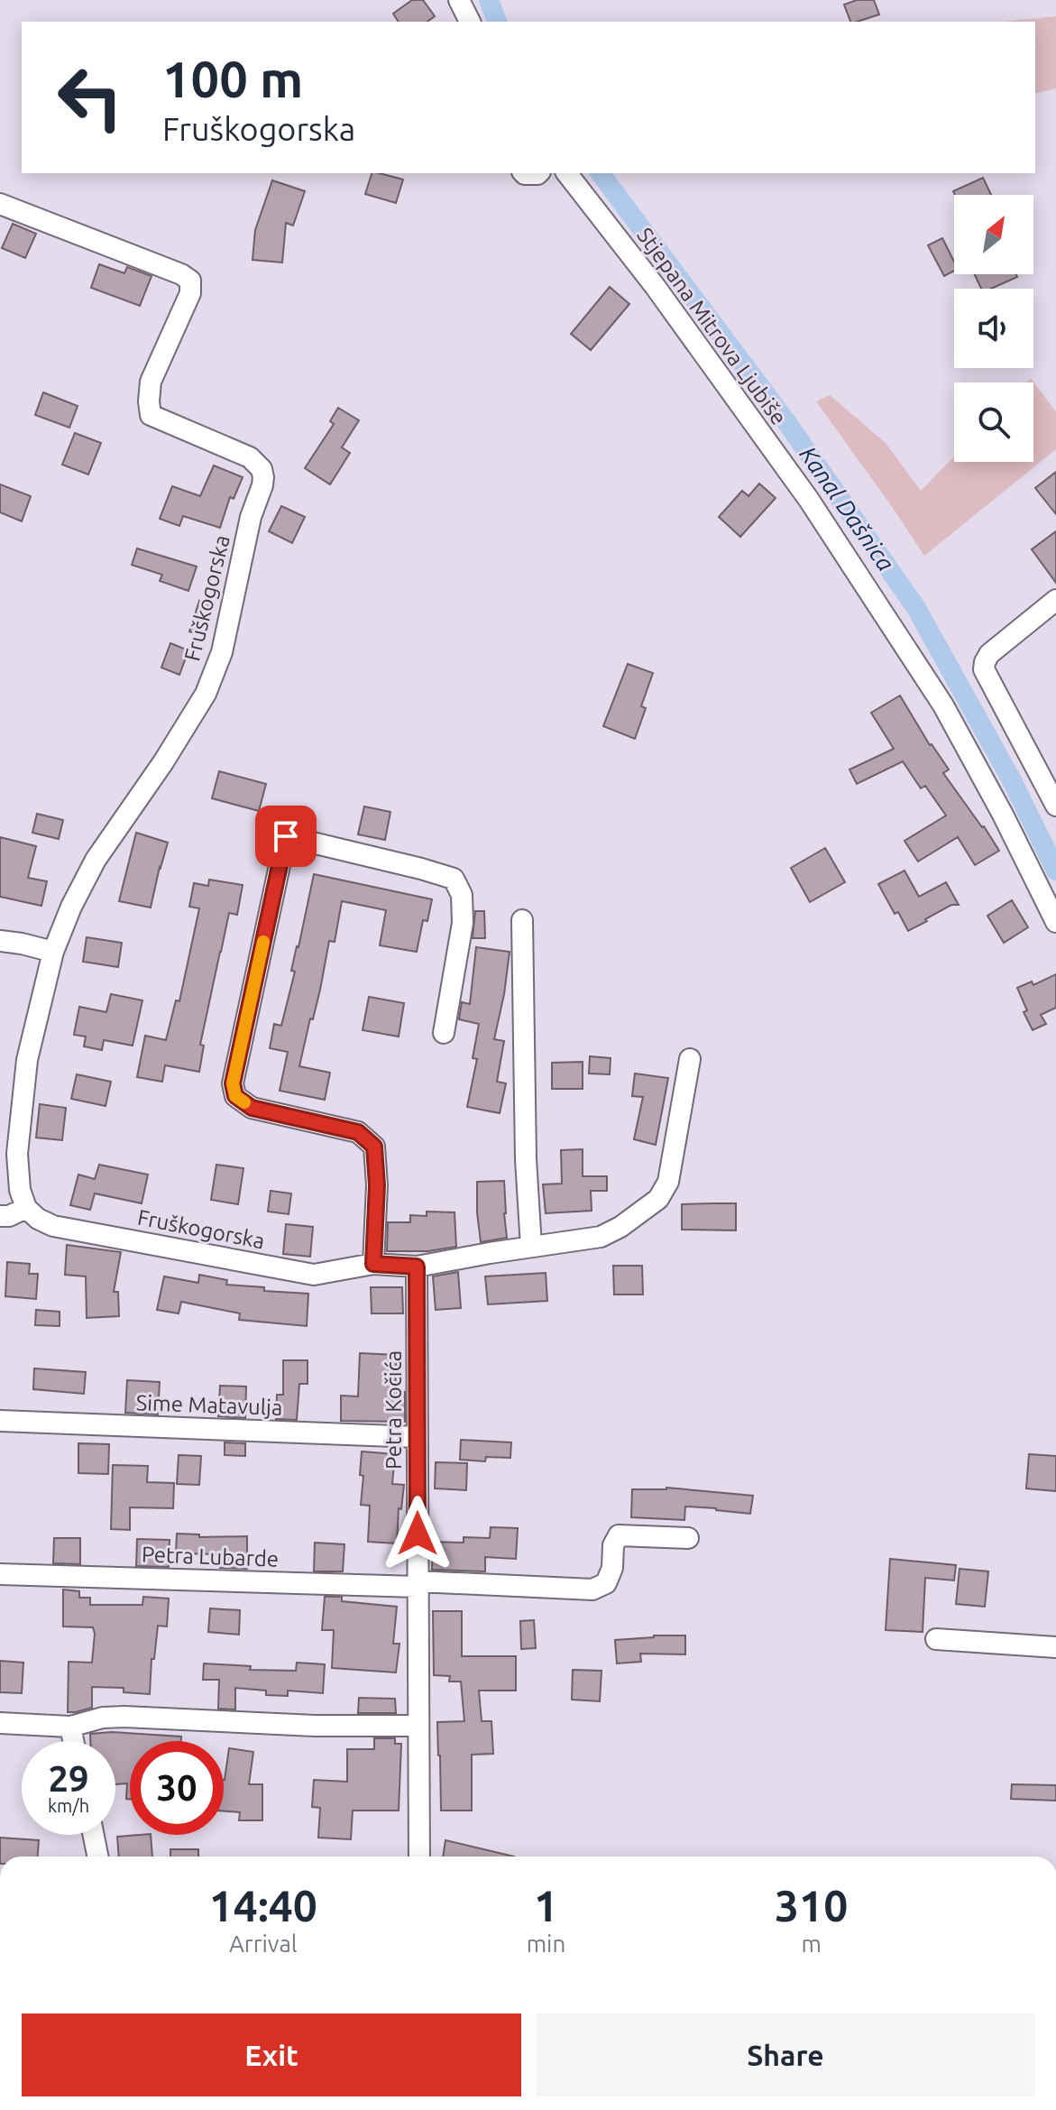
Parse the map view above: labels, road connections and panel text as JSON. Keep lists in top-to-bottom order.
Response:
{
  "streets": {
    "street": [
      "Stjepana Mitrova Ljubiše",
      "Fruškogorska",
      "Sime Matavulja",
      "Petra Kočića",
      "Petra Lubarde"
    ]
  },
  "crossings": [
    ["Fruškogorska", "Petra Kočića"],
    ["Sime Matavulja", "Petra Kočića"],
    ["Petra Kočića", "Petra Lubarde"]
  ],
  "water": ["Kanal Dašnica"],
  "north": "top right",
  "page": {
    "turn": ["100 m", "Fruškogorska"],
    "speed": "29 km/h",
    "limit": "30",
    "eta": [
      "14:40",
      "Arrival",
      "1",
      "min",
      "310",
      "m"
    ],
    "buttons": ["Exit", "Share"]
  }
}
